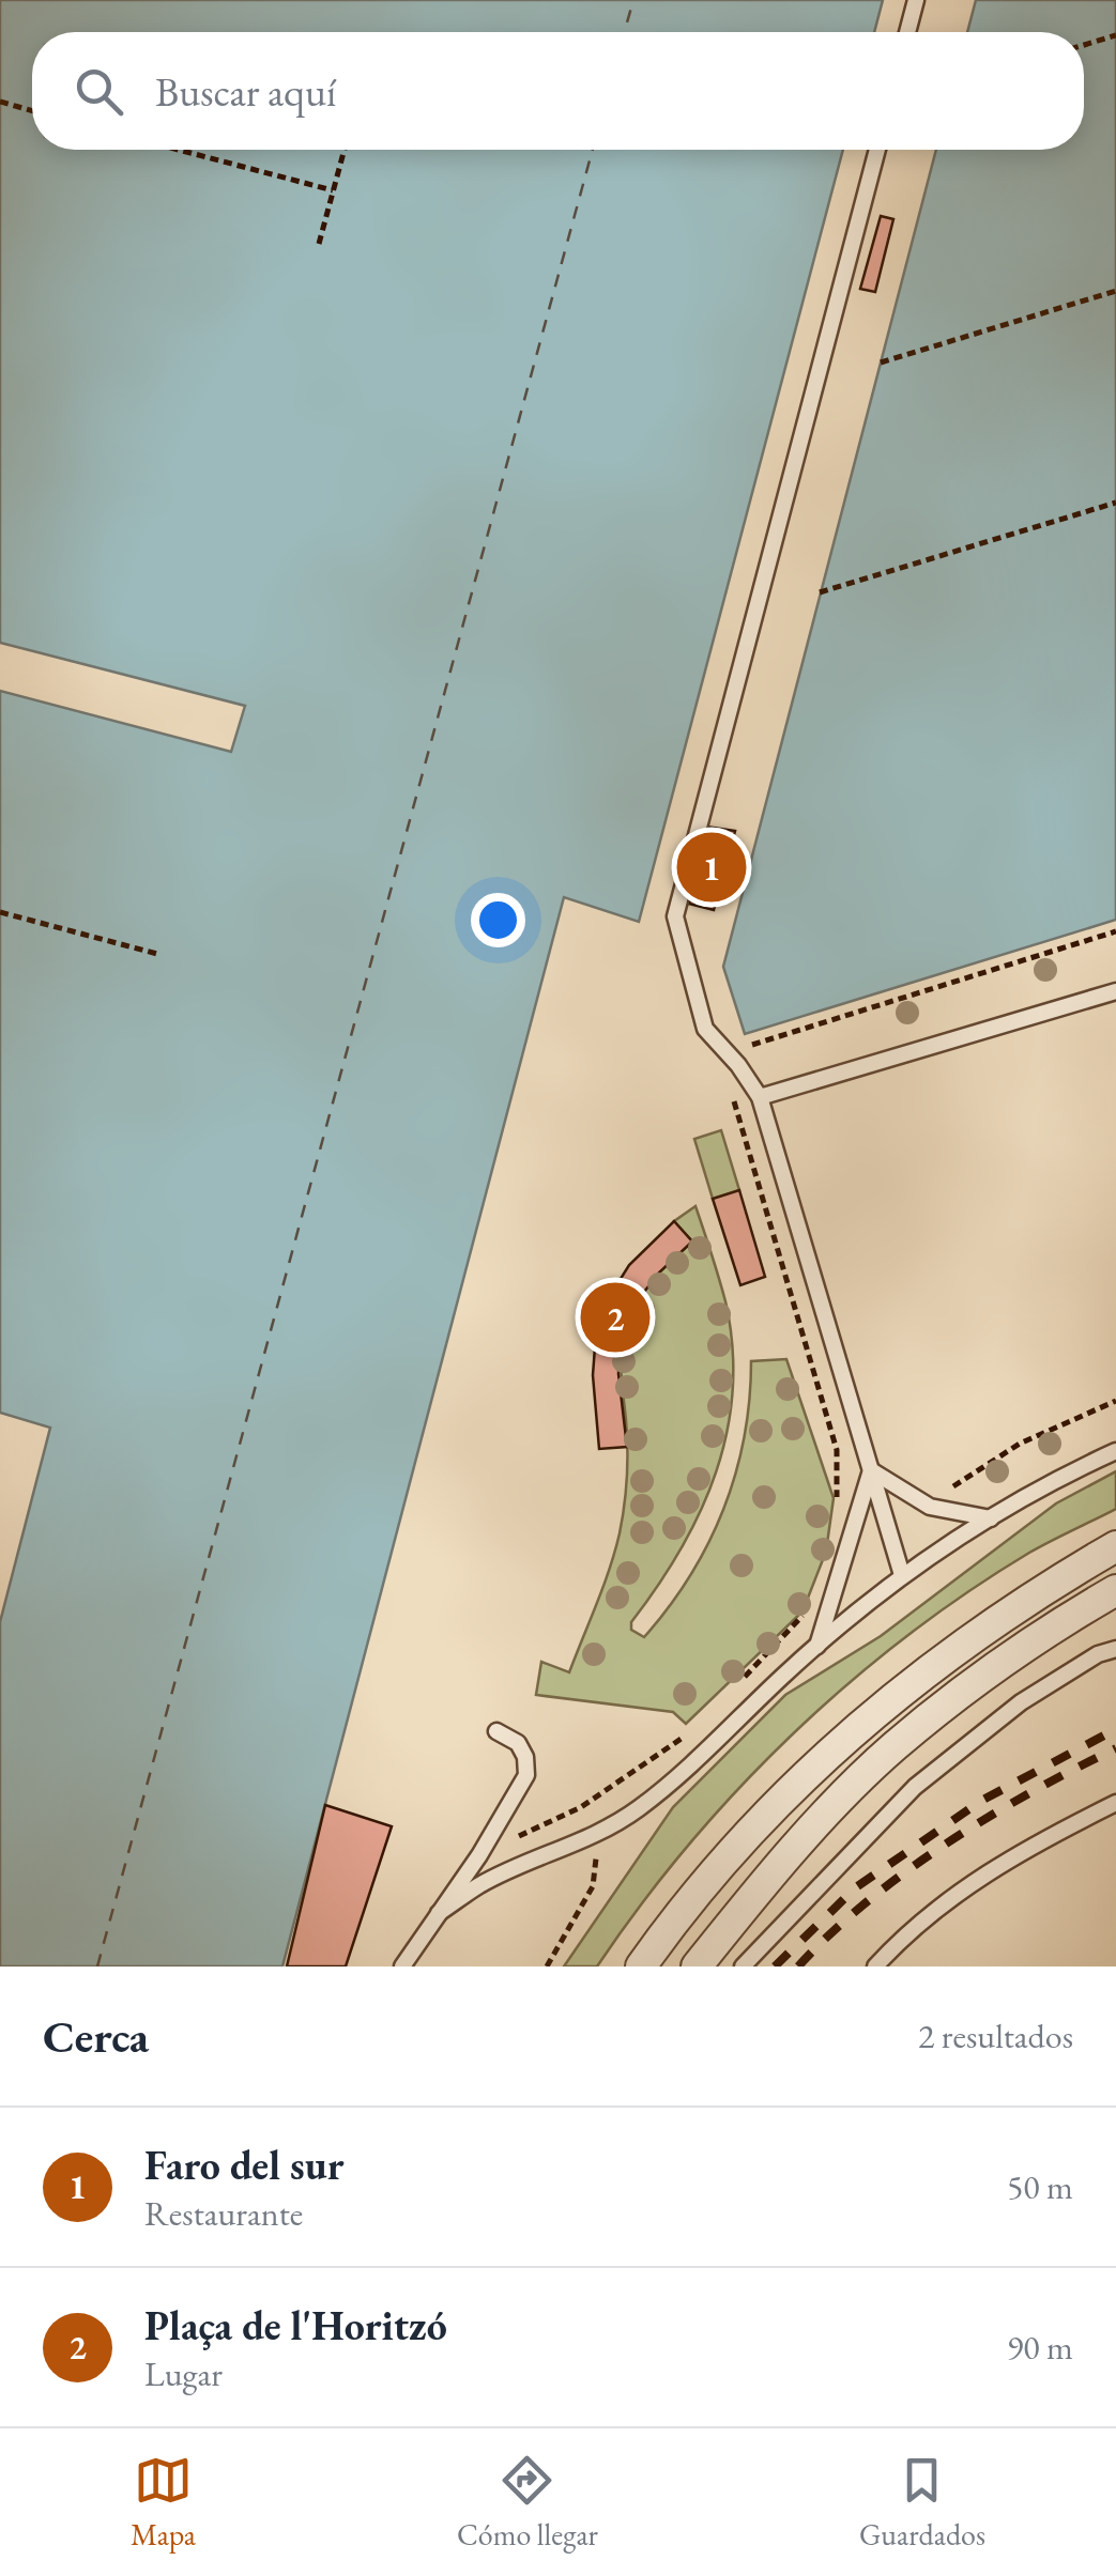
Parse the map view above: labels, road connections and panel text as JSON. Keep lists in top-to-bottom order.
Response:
{
  "page": {
    "search": "Buscar aquí",
    "pins": ["1", "2"],
    "heading": ["Cerca", "2 resultados"],
    "list": [
      {
        "mark": "1",
        "name": "Faro del sur",
        "note": "Restaurante",
        "value": "50 m"
      },
      {
        "mark": "2",
        "name": "Plaça de l'Horitzó",
        "note": "Lugar",
        "value": "90 m"
      }
    ],
    "nav": ["Mapa", "Cómo llegar", "Guardados"]
  }
}
